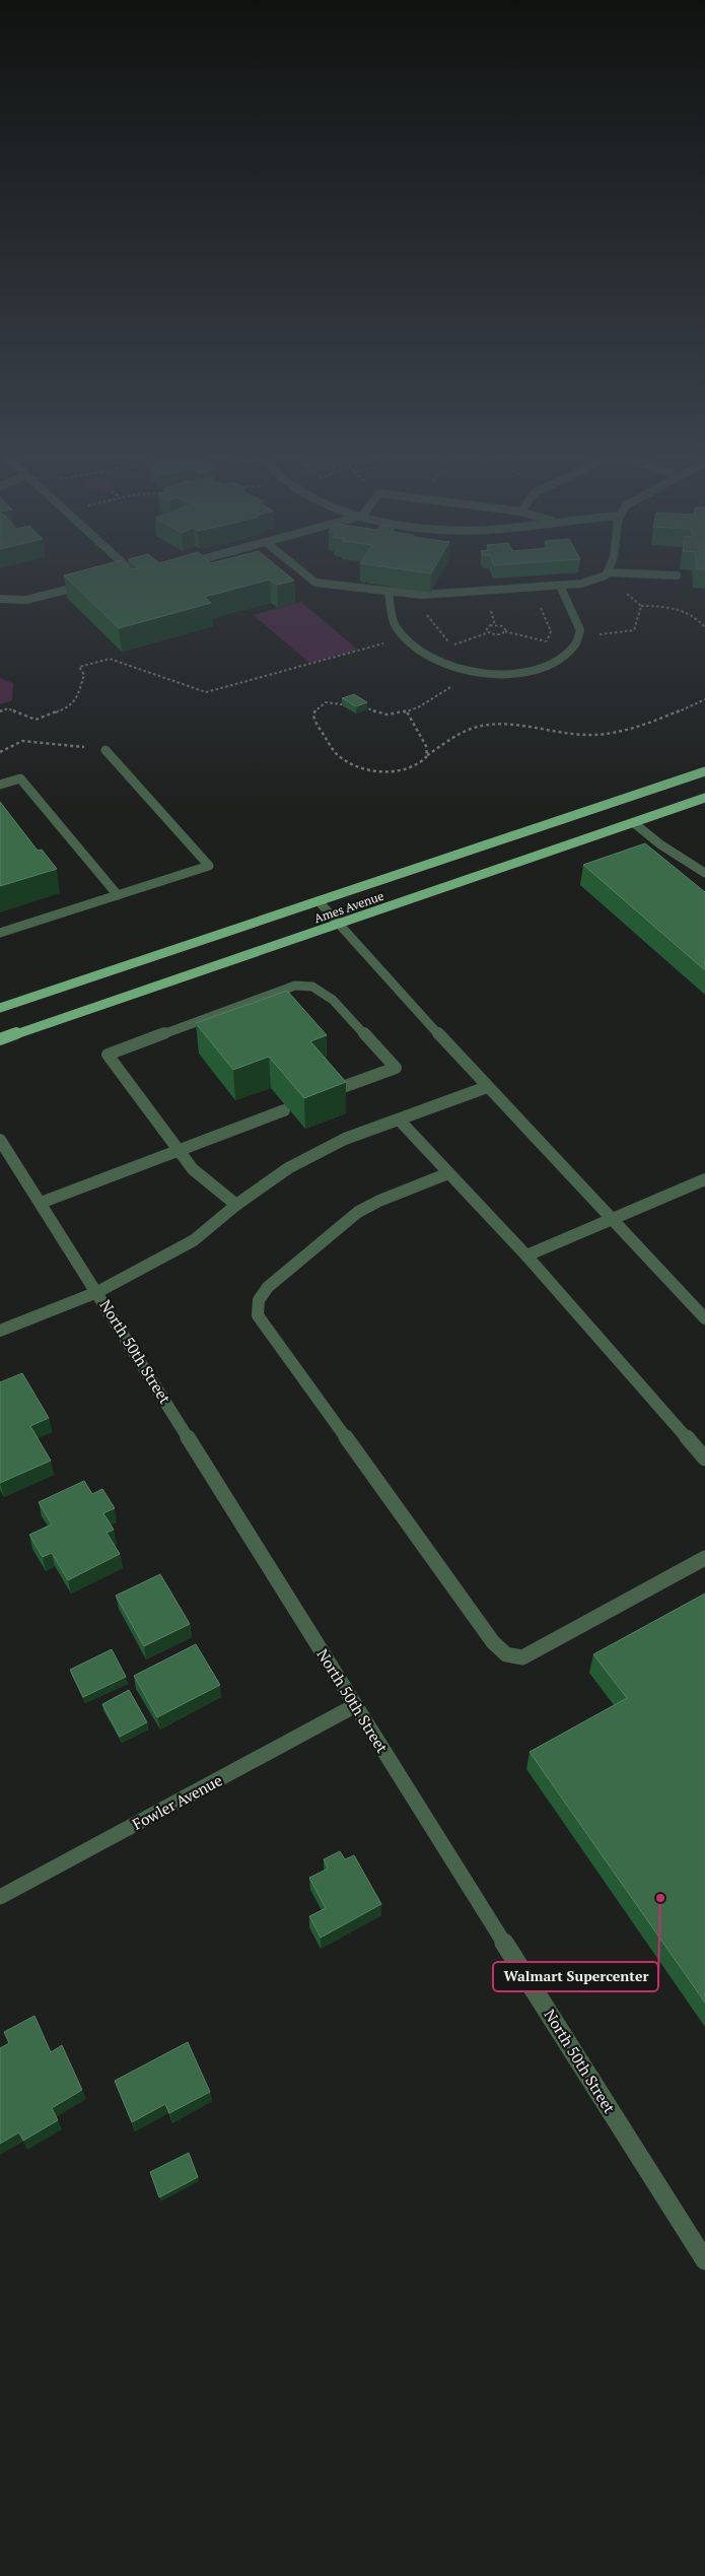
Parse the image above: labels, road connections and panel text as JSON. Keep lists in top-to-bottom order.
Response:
{
  "streets": {
    "main road": ["Ames Avenue"],
    "street": ["North 50th Street", "Fowler Avenue"]
  },
  "crossings": [
    ["North 50th Street", "Fowler Avenue"]
  ],
  "places": ["Walmart Supercenter"]
}
